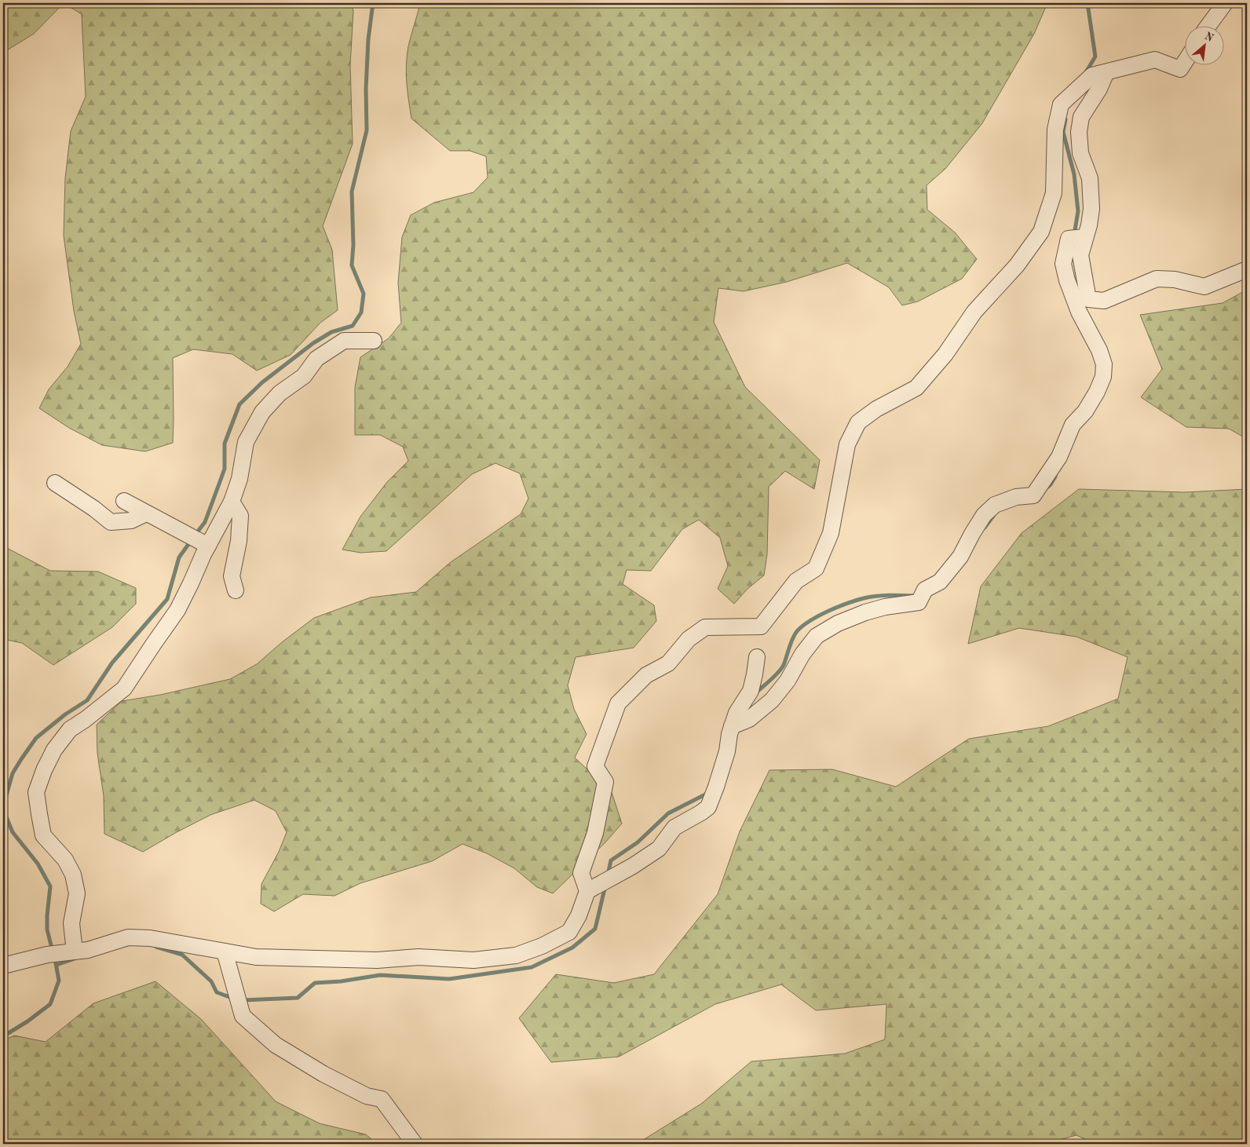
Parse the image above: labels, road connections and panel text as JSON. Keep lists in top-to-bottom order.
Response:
{
  "north": "top right"
}
